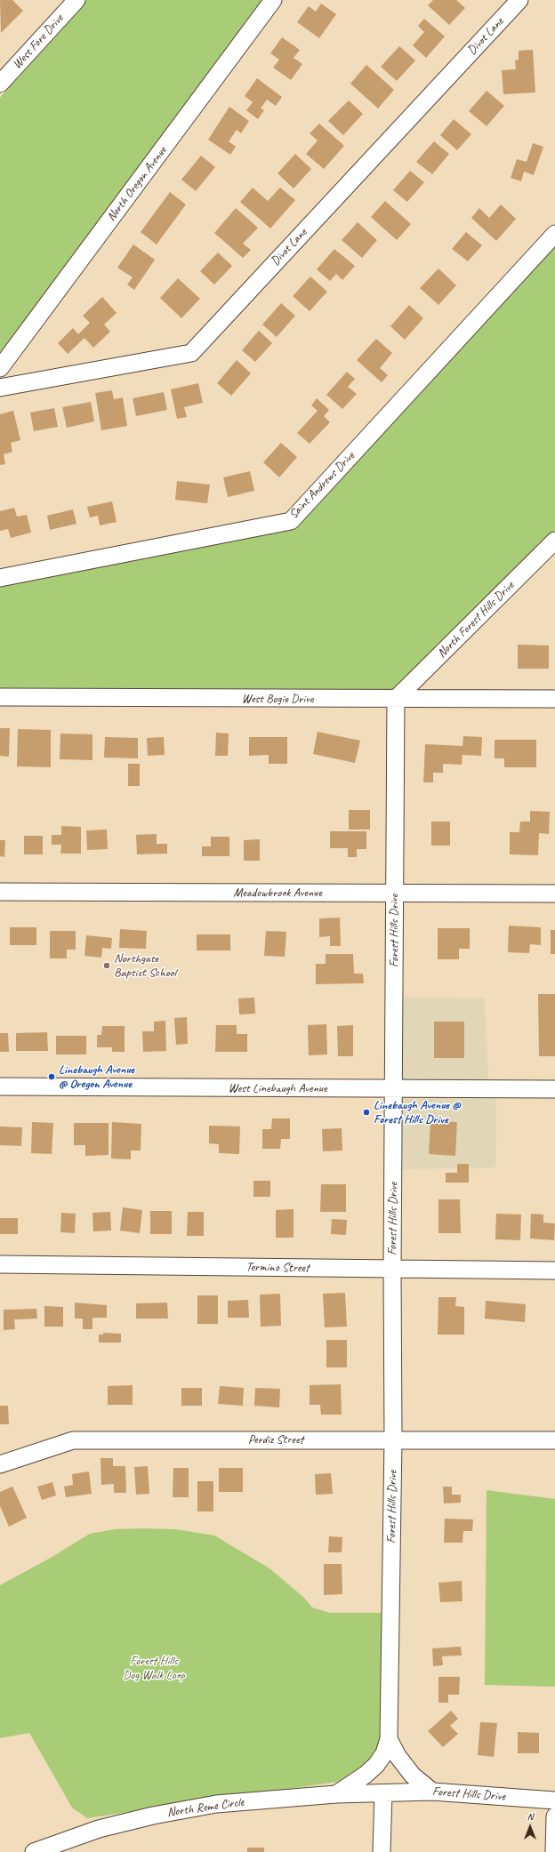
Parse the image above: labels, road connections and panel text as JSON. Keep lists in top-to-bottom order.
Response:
{
  "streets": {
    "street": [
      "Divot Lane",
      "West Fore Drive",
      "North Oregon Avenue",
      "Saint Andrews Drive",
      "North Forest Hills Drive",
      "West Bogie Drive",
      "Meadowbrook Avenue",
      "Forest Hills Drive",
      "West Linebaugh Avenue",
      "Termino Street",
      "Perdiz Street",
      "North Rome Circle"
    ]
  },
  "crossings": [
    ["North Forest Hills Drive", "West Bogie Drive"],
    ["North Forest Hills Drive", "Forest Hills Drive"],
    ["West Bogie Drive", "Forest Hills Drive"],
    ["Meadowbrook Avenue", "Forest Hills Drive"],
    ["Forest Hills Drive", "West Linebaugh Avenue"],
    ["Forest Hills Drive", "Termino Street"],
    ["Forest Hills Drive", "Perdiz Street"],
    ["Forest Hills Drive", "North Rome Circle"]
  ],
  "parks": ["Forest Hills Dog Walk Loop"],
  "places": ["Northgate Baptist School", "Linebaugh Avenue @ Oregon Avenue", "Linebaugh Avenue @ Forest Hills Drive"],
  "north": "top"
}
